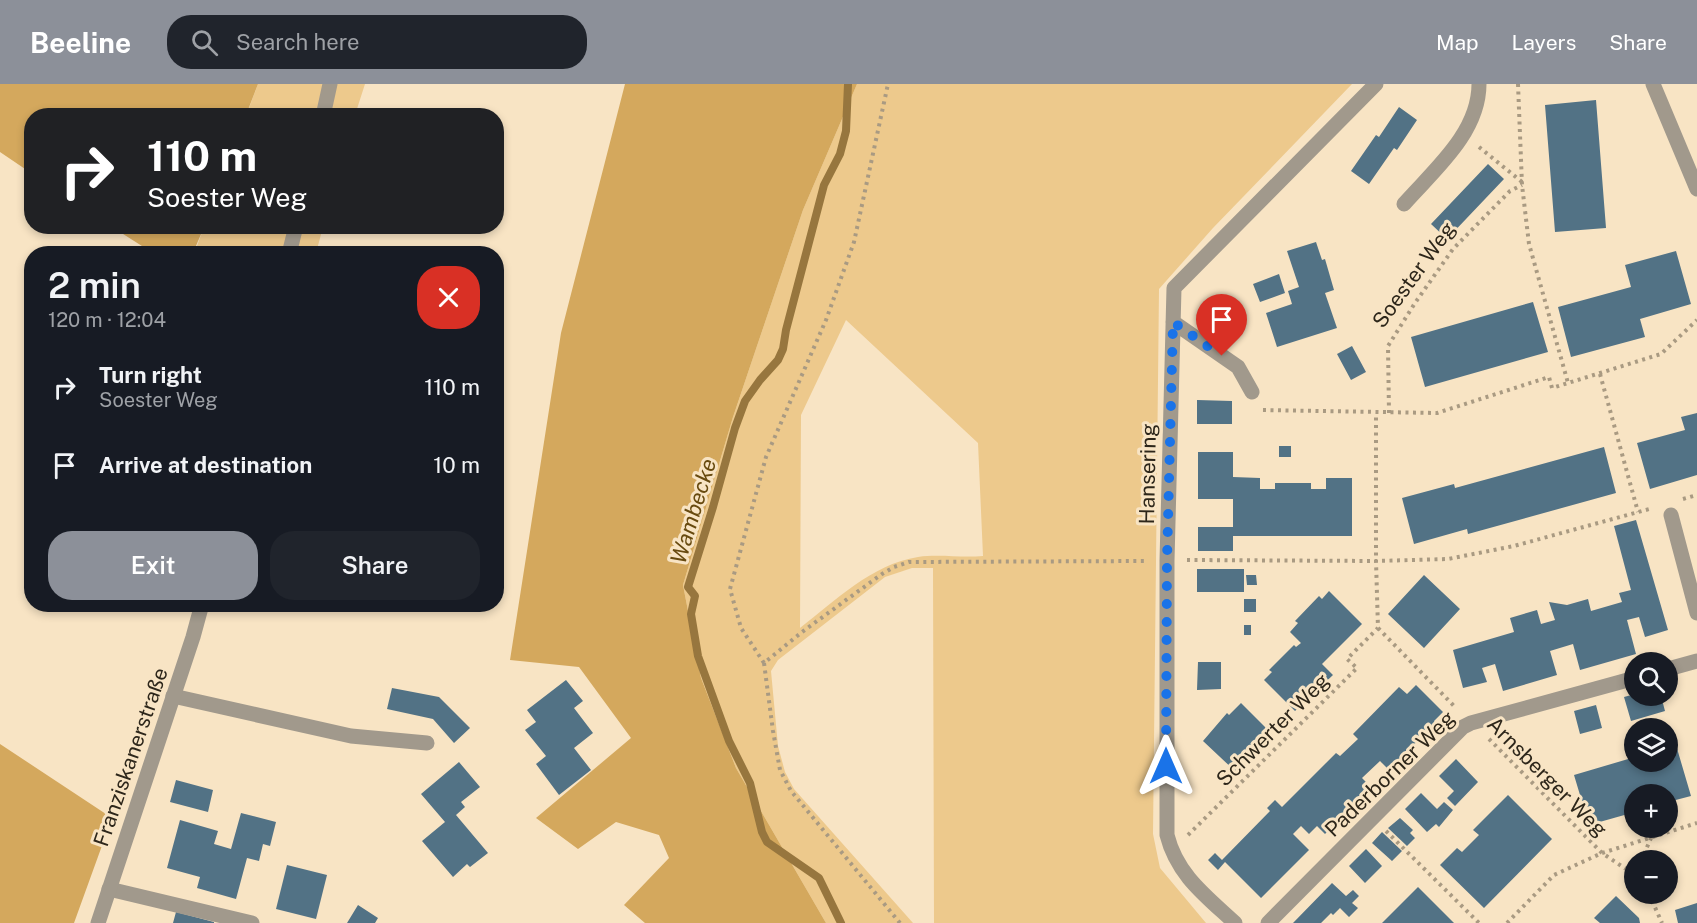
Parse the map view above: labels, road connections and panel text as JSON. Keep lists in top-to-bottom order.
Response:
{
  "streets": {
    "street": ["Hansering", "Franziskanerstraße", "Paderborner Weg"],
    "path": ["Soester Weg", "Schwerter Weg", "Arnsberger Weg"]
  },
  "crossings": [
    ["Hansering", "Schwerter Weg"],
    ["Paderborner Weg", "Arnsberger Weg"]
  ],
  "water": ["Wambecke"],
  "page": {
    "header": "Beeline",
    "search": "Search here",
    "nav": ["Map", "Layers", "Share"],
    "turn": ["110 m", "Soester Weg"],
    "heading": ["2 min", "120 m · 12:04"],
    "list": [
      {
        "name": "Turn right",
        "note": "Soester Weg",
        "value": "110 m"
      },
      {
        "name": "Arrive at destination",
        "value": "10 m"
      }
    ],
    "buttons": ["Exit", "Share"],
    "map_buttons": ["+", "−"]
  }
}
